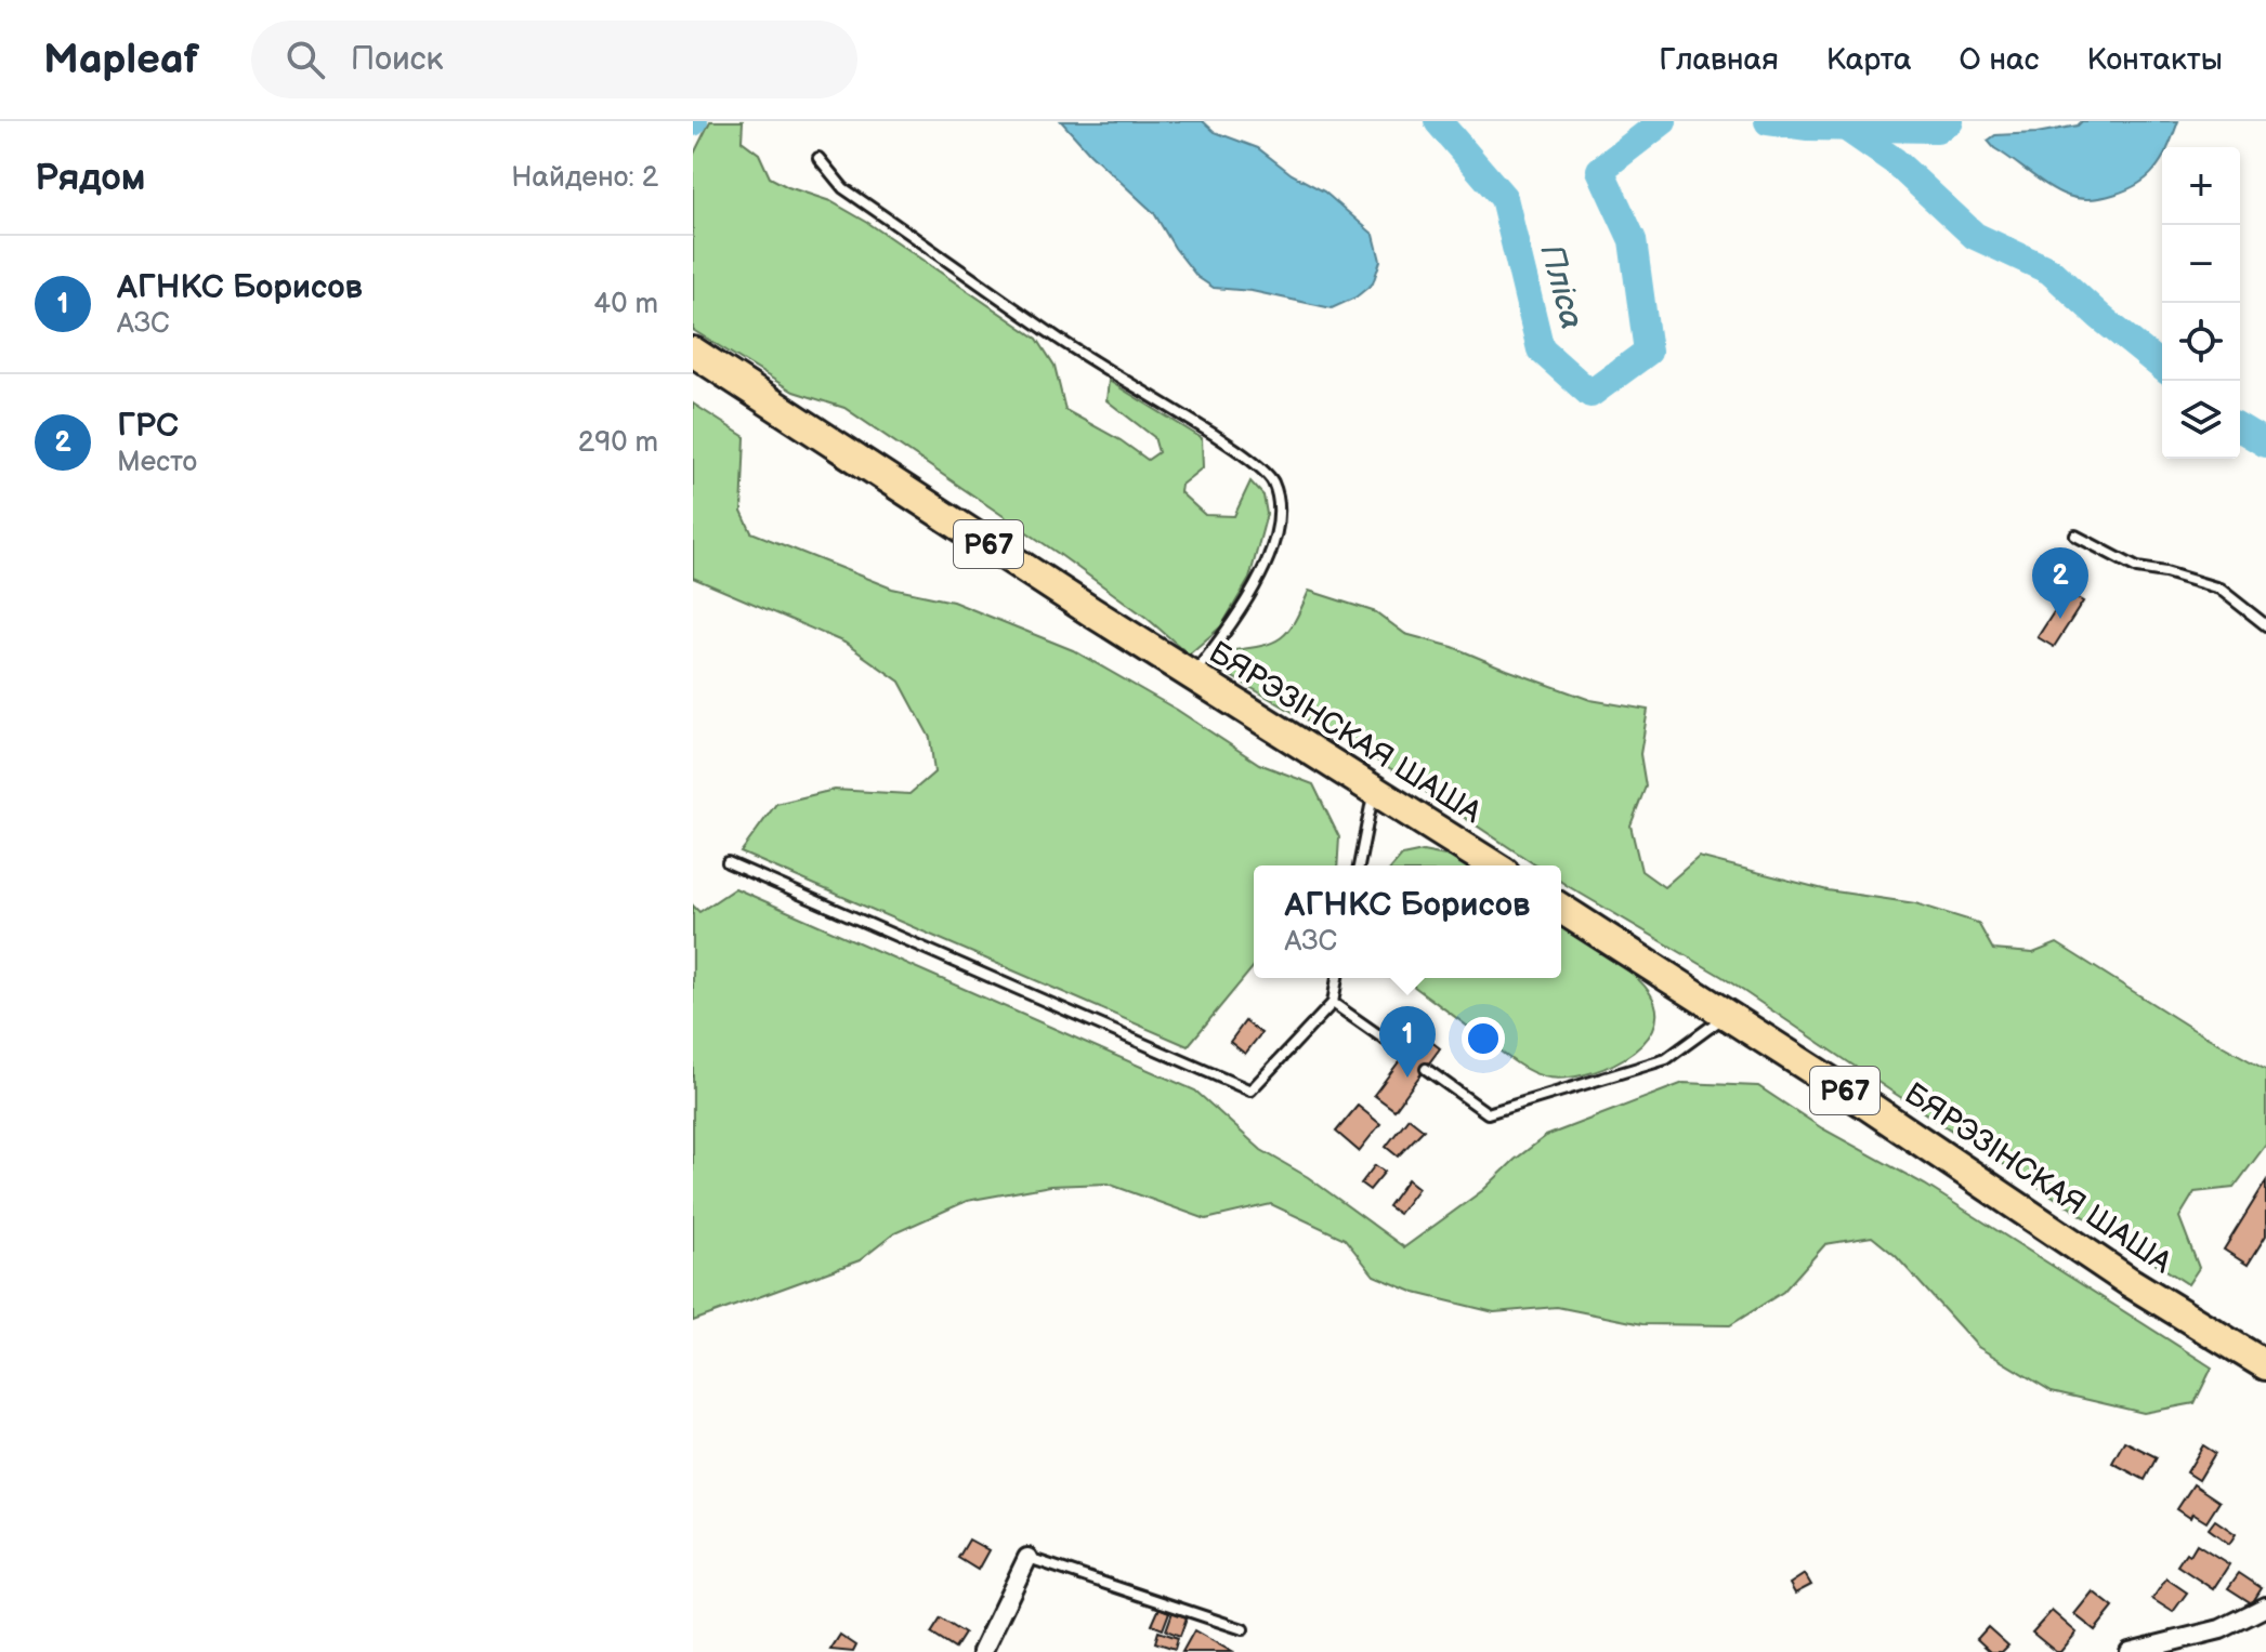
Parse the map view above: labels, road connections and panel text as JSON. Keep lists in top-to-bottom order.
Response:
{
  "streets": {
    "main road": ["Р67", "БЯРЭЗІНСКАЯ ШАША"]
  },
  "water": ["Пліса"],
  "page": {
    "header": "Mapleaf",
    "search": "Поиск",
    "nav": [
      "Главная",
      "Карта",
      "О нас",
      "Контакты"
    ],
    "heading": ["Рядом", "Найдено: 2"],
    "map_buttons": ["+", "−"],
    "list": [
      {
        "mark": "1",
        "name": "АГНКС Борисов",
        "note": "АЗС",
        "value": "40 m"
      },
      {
        "mark": "2",
        "name": "ГРС",
        "note": "Место",
        "value": "290 m"
      }
    ],
    "pins": ["2", "1"],
    "popup": ["АГНКС Борисов", "АЗС"]
  }
}
